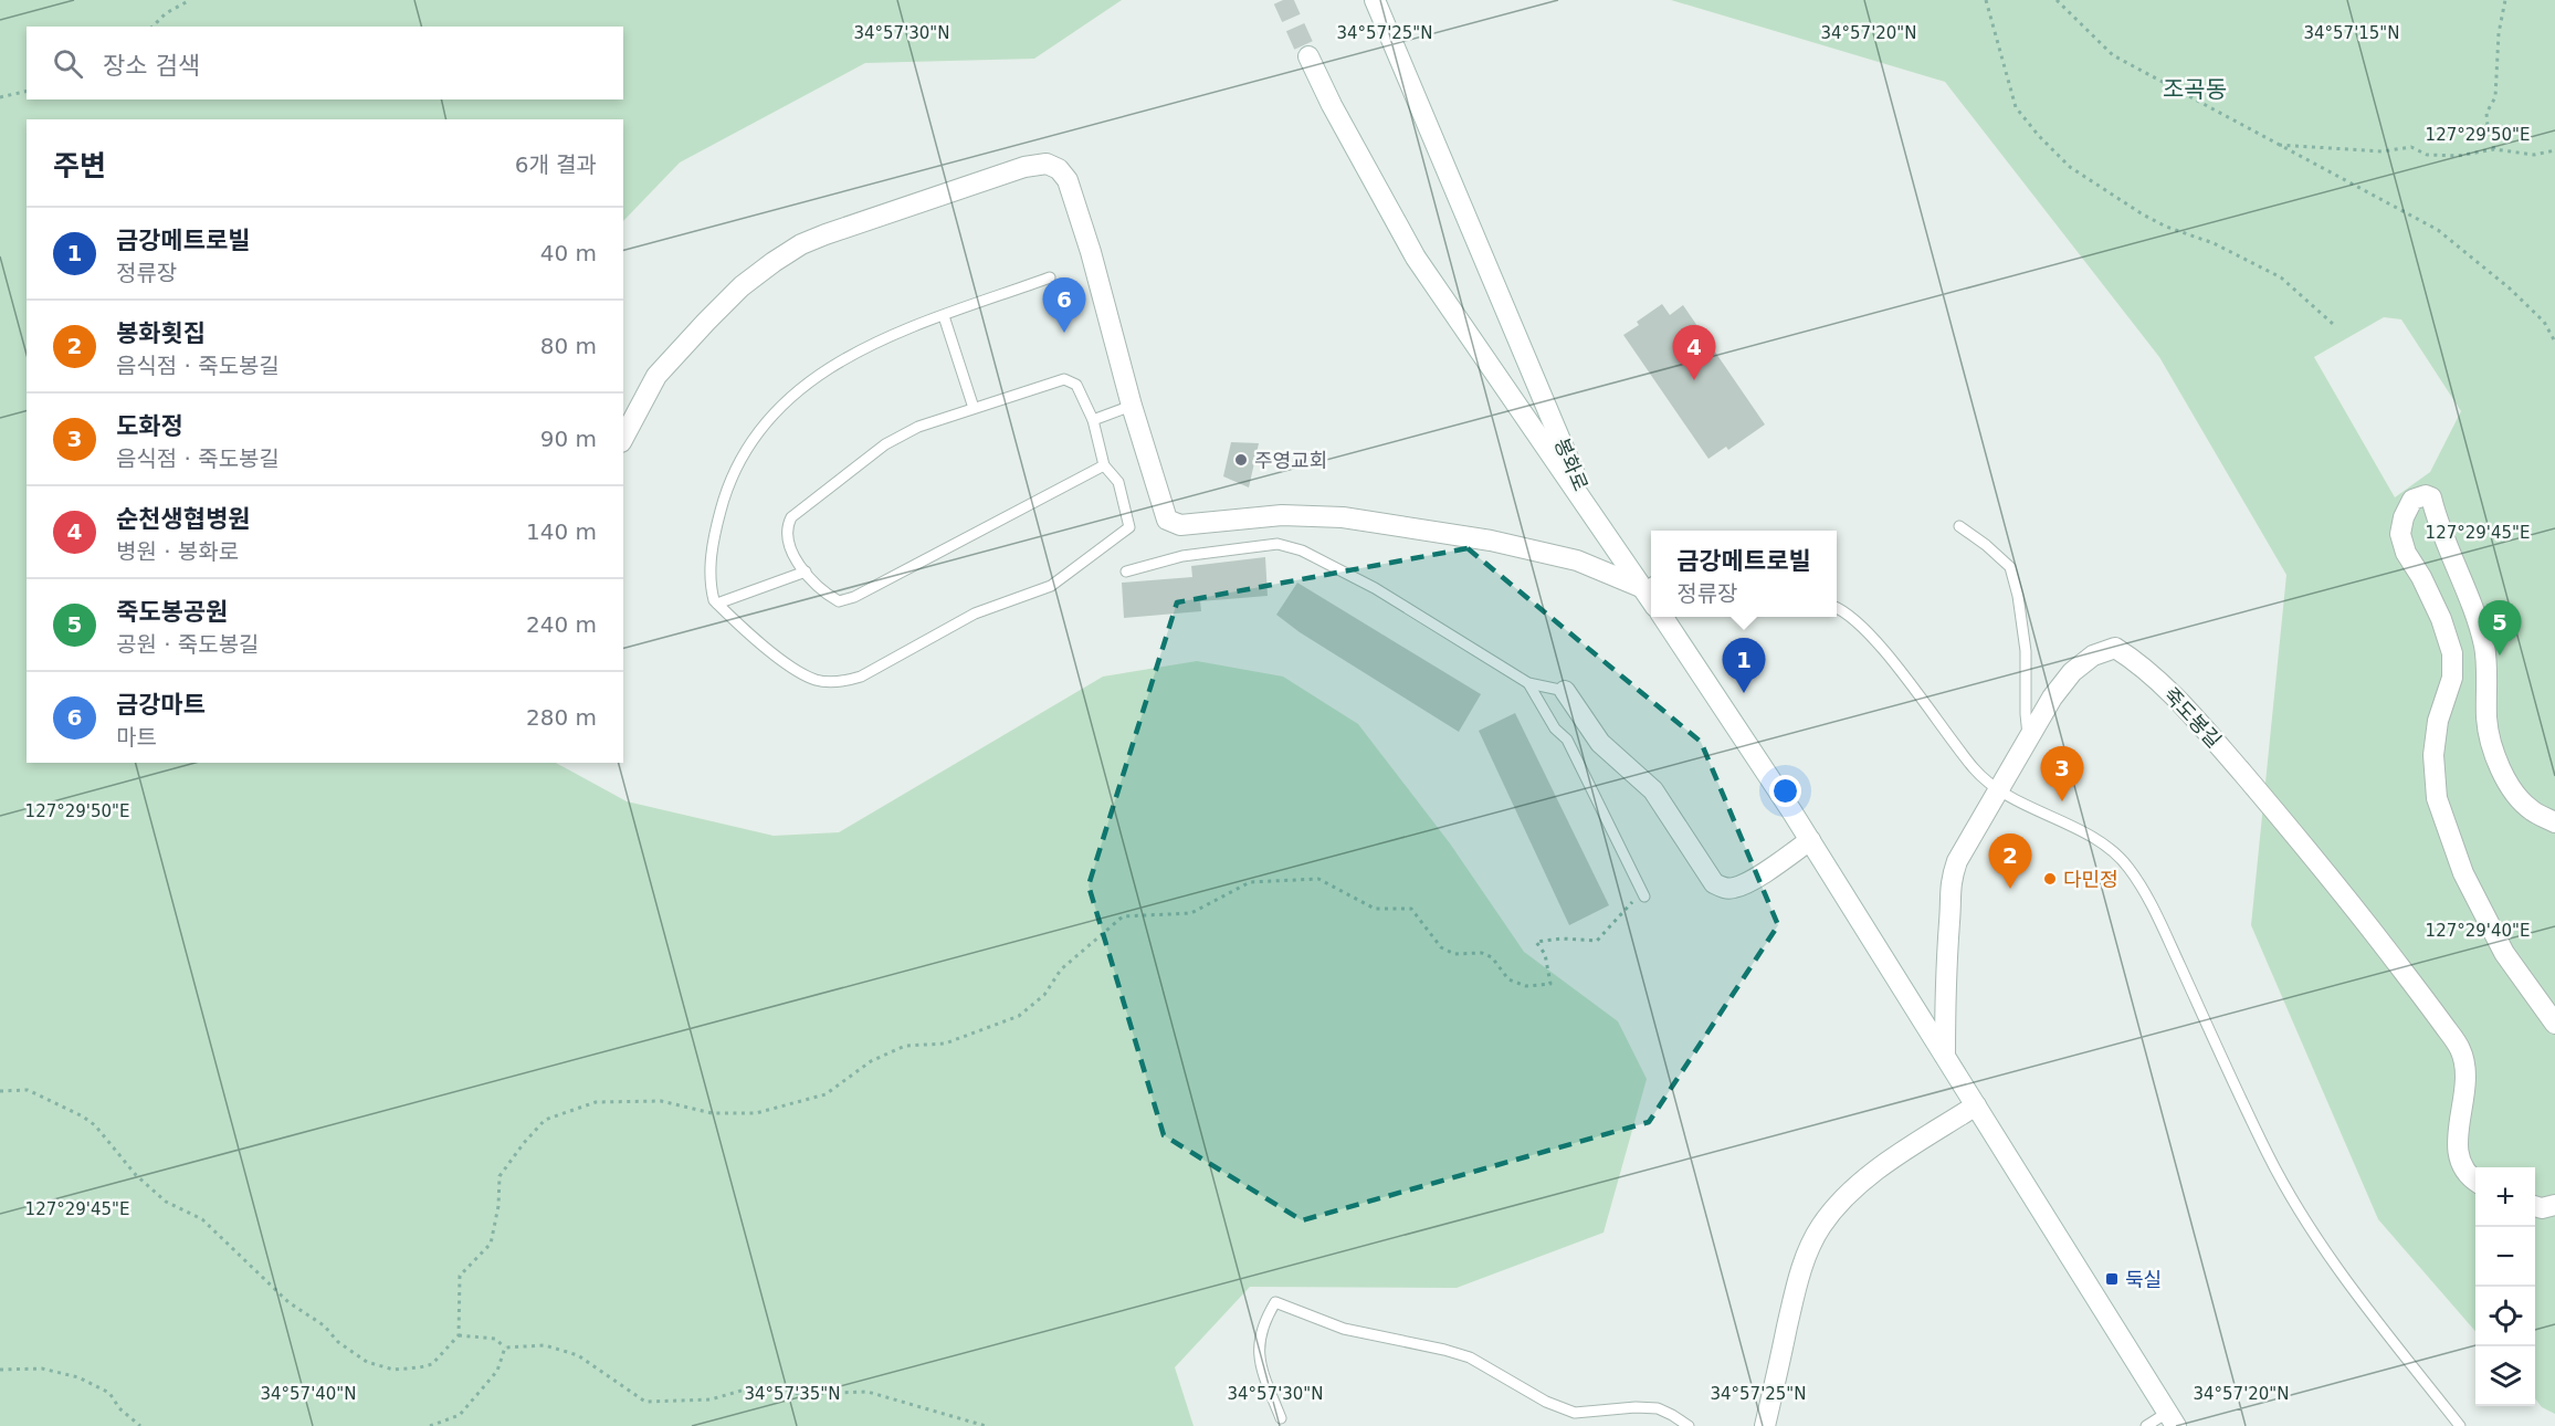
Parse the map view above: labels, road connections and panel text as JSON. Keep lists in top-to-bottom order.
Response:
{
  "streets": {
    "street": ["봉화로", "죽도봉길"]
  },
  "districts": ["조곡동"],
  "places": {
    "other": ["주영교회", "다민정"],
    "transit": ["둑실"]
  },
  "page": {
    "search": "장소 검색",
    "heading": ["주변", "6개 결과"],
    "list": [
      {
        "mark": "1",
        "name": "금강메트로빌",
        "note": "정류장",
        "value": "40 m"
      },
      {
        "mark": "2",
        "name": "봉화횟집",
        "note": "음식점 · 죽도봉길",
        "value": "80 m"
      },
      {
        "mark": "3",
        "name": "도화정",
        "note": "음식점 · 죽도봉길",
        "value": "90 m"
      },
      {
        "mark": "4",
        "name": "순천생협병원",
        "note": "병원 · 봉화로",
        "value": "140 m"
      },
      {
        "mark": "5",
        "name": "죽도봉공원",
        "note": "공원 · 죽도봉길",
        "value": "240 m"
      },
      {
        "mark": "6",
        "name": "금강마트",
        "note": "마트",
        "value": "280 m"
      }
    ],
    "pins": [
      "6",
      "4",
      "5",
      "1",
      "3",
      "2"
    ],
    "popup": ["금강메트로빌", "정류장"],
    "map_buttons": ["+", "−"]
  },
  "coordinates": [
    "34°57'30\"N",
    "34°57'25\"N",
    "34°57'20\"N",
    "34°57'15\"N",
    "127°29'50\"E",
    "127°29'45\"E",
    "127°29'40\"E",
    "34°57'40\"N",
    "34°57'35\"N"
  ]
}
